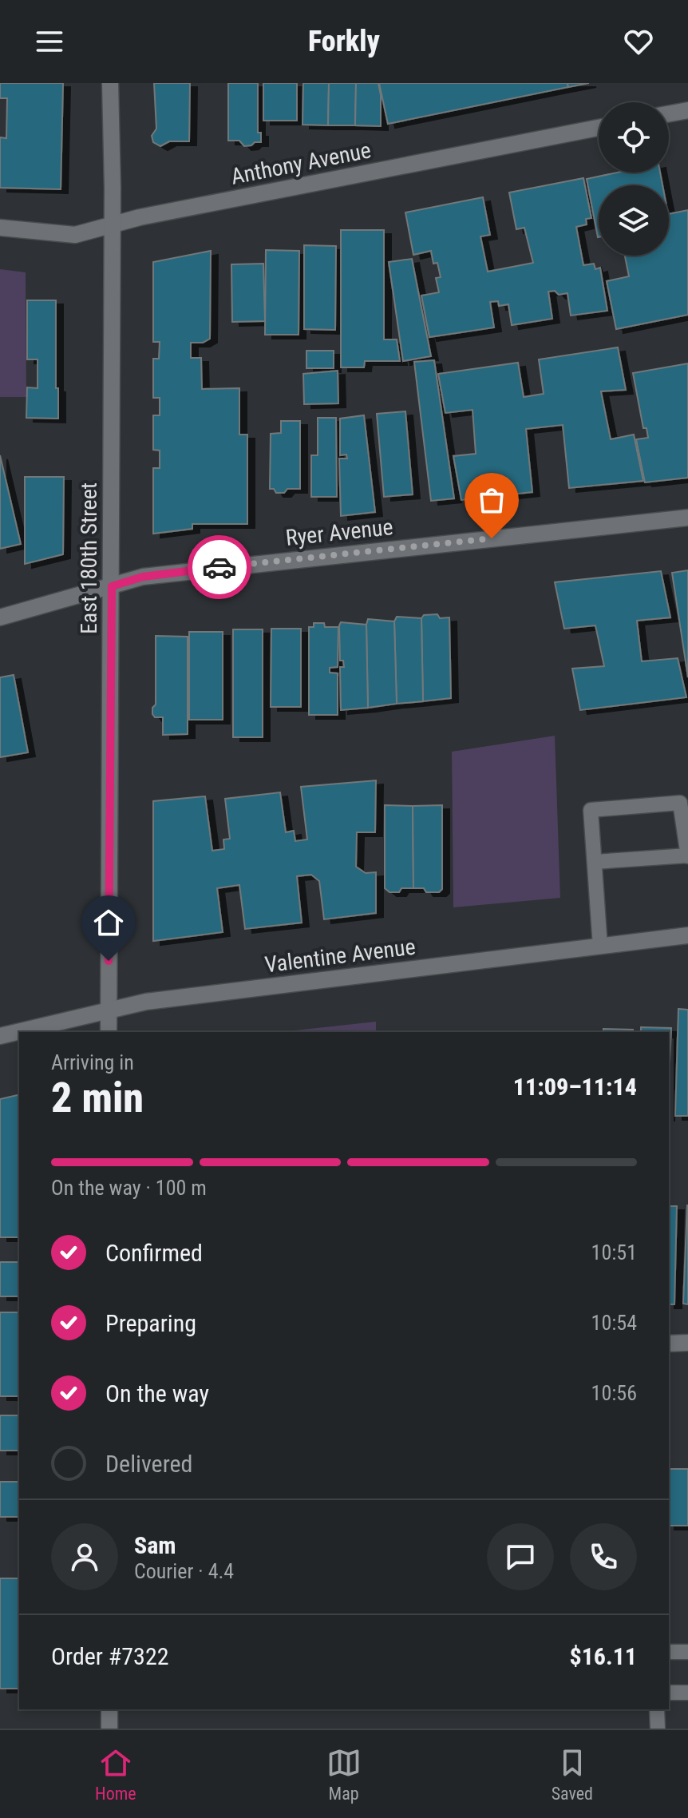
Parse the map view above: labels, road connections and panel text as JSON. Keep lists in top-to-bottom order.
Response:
{
  "streets": {
    "street": [
      "Anthony Avenue",
      "Ryer Avenue",
      "East 180th Street",
      "Valentine Avenue"
    ]
  },
  "crossings": [
    ["Anthony Avenue", "East 180th Street"],
    ["Ryer Avenue", "East 180th Street"],
    ["East 180th Street", "Valentine Avenue"]
  ],
  "page": {
    "header": "Forkly",
    "heading": ["2 min", "Arriving in", "11:09–11:14"],
    "panel": [
      "Sam",
      "Courier · 4.4",
      "Order #7322",
      "$16.11"
    ],
    "bar": "On the way · 100 m",
    "list": [
      ["Confirmed", "10:51"],
      ["Preparing", "10:54"],
      ["On the way", "10:56"],
      "Delivered"
    ],
    "tabs": ["Home", "Map", "Saved"]
  }
}
